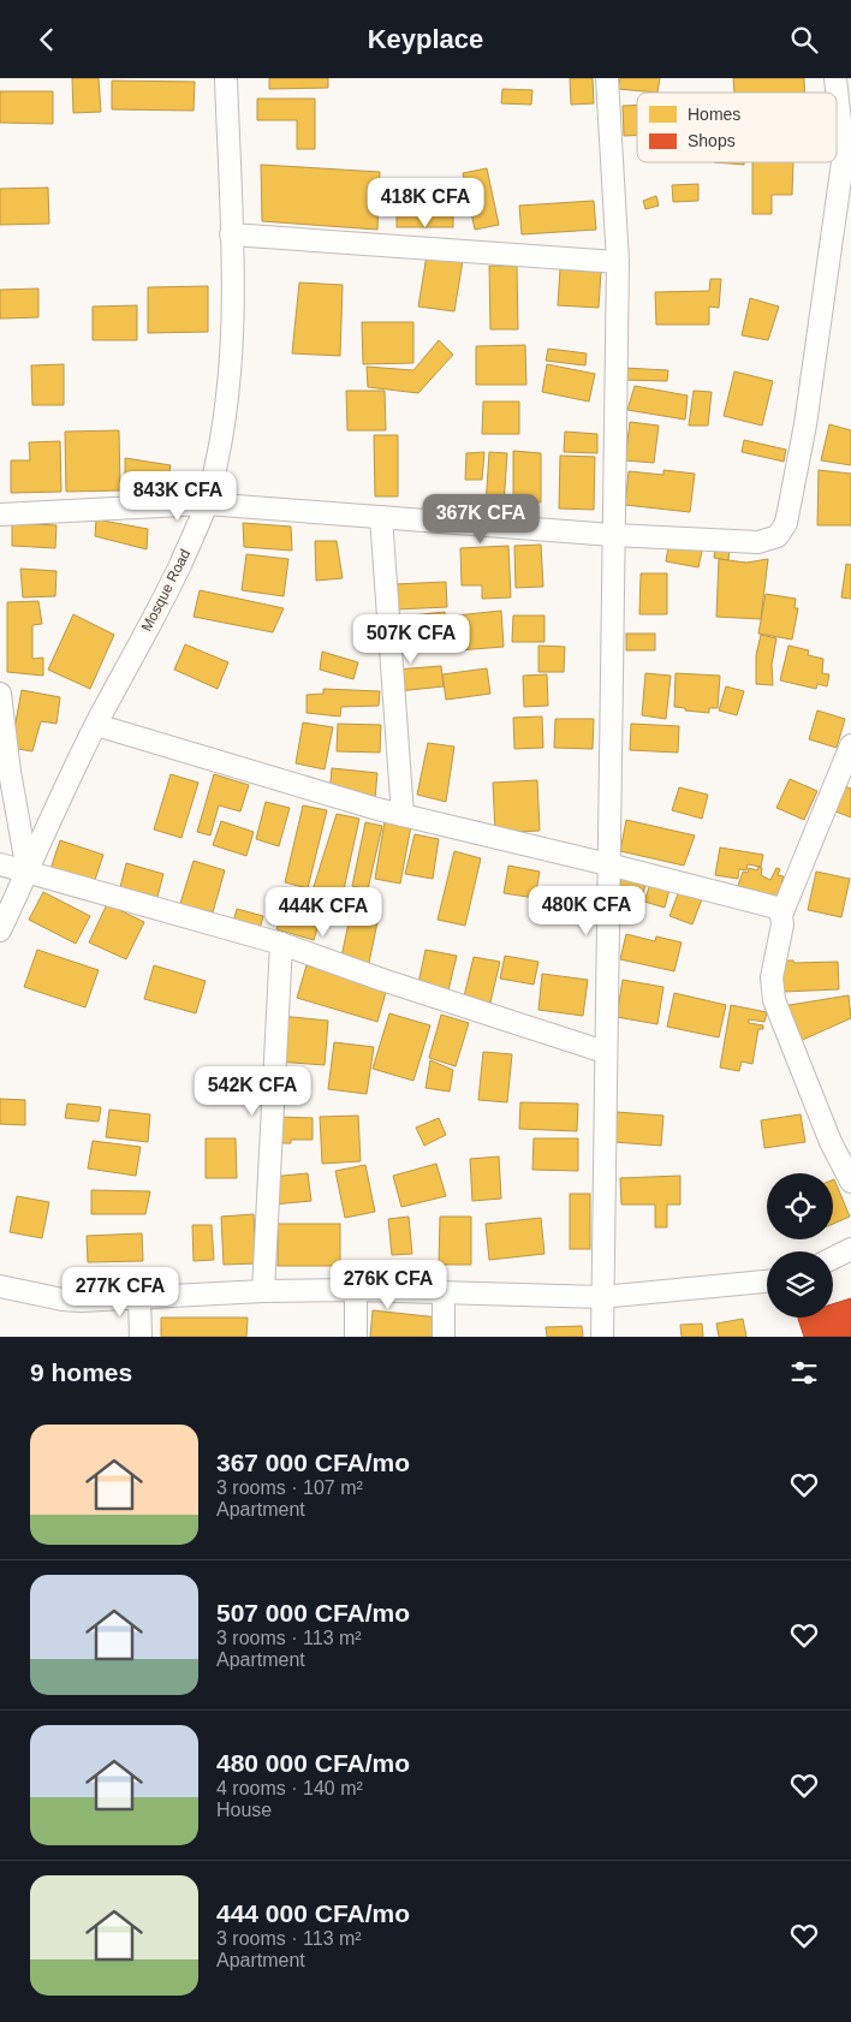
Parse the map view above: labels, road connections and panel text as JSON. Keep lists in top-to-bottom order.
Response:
{
  "streets": {
    "street": ["Mosque Road"]
  },
  "legend": ["Homes", "Shops"],
  "page": {
    "header": "Keyplace",
    "price": [
      "418K CFA",
      "843K CFA",
      "367K CFA",
      "507K CFA",
      "480K CFA",
      "444K CFA",
      "542K CFA",
      "276K CFA",
      "277K CFA"
    ],
    "heading": "9 homes",
    "list": [
      {
        "name": "367 000 CFA/mo",
        "note": "3 rooms · 107 m² · Apartment"
      },
      {
        "name": "507 000 CFA/mo",
        "note": "3 rooms · 113 m² · Apartment"
      },
      {
        "name": "480 000 CFA/mo",
        "note": "4 rooms · 140 m² · House"
      },
      {
        "name": "444 000 CFA/mo",
        "note": "3 rooms · 113 m² · Apartment"
      }
    ]
  }
}
